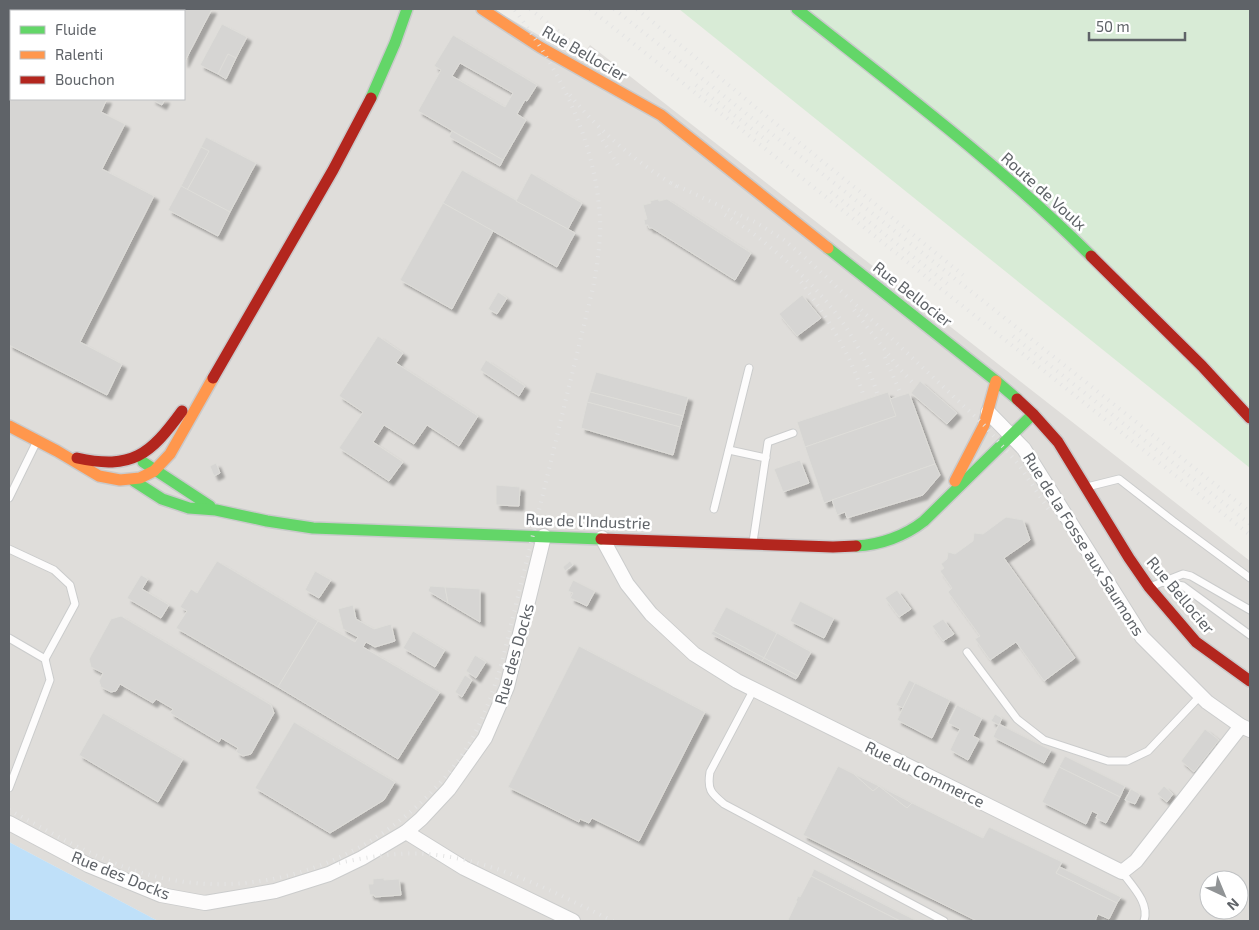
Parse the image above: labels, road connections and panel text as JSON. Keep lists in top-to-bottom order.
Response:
{
  "streets": {
    "main road": ["Rue Bellocier", "Route de Voulx", "Rue de l'Industrie"],
    "street": ["Rue de la Fosse aux Saumons", "Rue des Docks", "Rue du Commerce"]
  },
  "crossings": [
    ["Rue de l'Industrie", "Rue des Docks"],
    ["Rue de l'Industrie", "Rue du Commerce"]
  ],
  "legend": ["Fluide", "Ralenti", "Bouchon"],
  "scale_bar": "50 m",
  "north": "bottom right"
}
